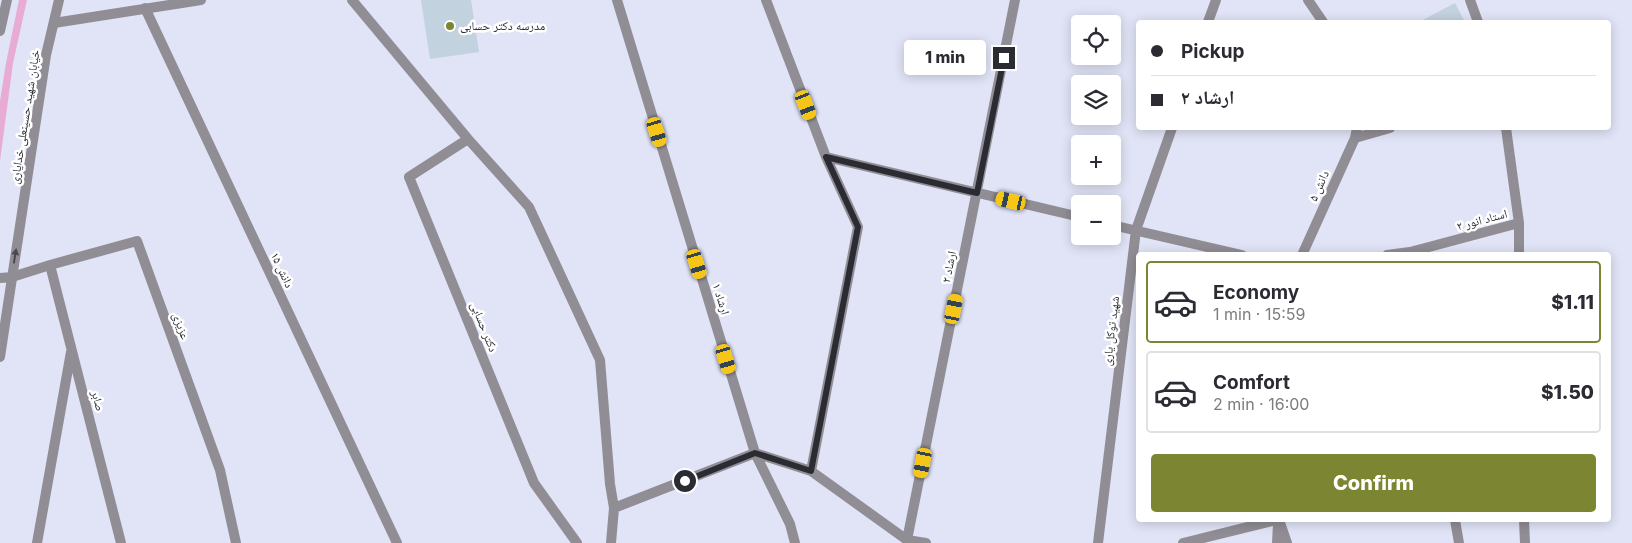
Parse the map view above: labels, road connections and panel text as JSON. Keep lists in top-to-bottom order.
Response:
{
  "streets": {
    "street": [
      "خیابان شهید حسینعلی خدایاری",
      "دانش ۵",
      "استاد انور ۲",
      "ارشاد ۲",
      "دانش ۱۵",
      "ارشاد ۱",
      "عزیزی",
      "دکتر حسابی",
      "شهید توکل یاری",
      "صابر"
    ]
  },
  "crossings": [
    ["خیابان شهید حسینعلی خدایاری", "عزیزی"],
    ["عزیزی", "صابر"]
  ],
  "one_way": ["خیابان شهید حسینعلی خدایاری"],
  "places": ["مدرسه دکتر حسابی"],
  "page": {
    "map_buttons": ["+", "−"],
    "banner": ["Pickup", "ارشاد ۲"],
    "bubble": "1 min",
    "list": [
      {
        "name": "Economy",
        "note": "1 min · 15:59",
        "value": "$1.11"
      },
      {
        "name": "Comfort",
        "note": "2 min · 16:00",
        "value": "$1.50"
      }
    ],
    "buttons": "Confirm"
  }
}
